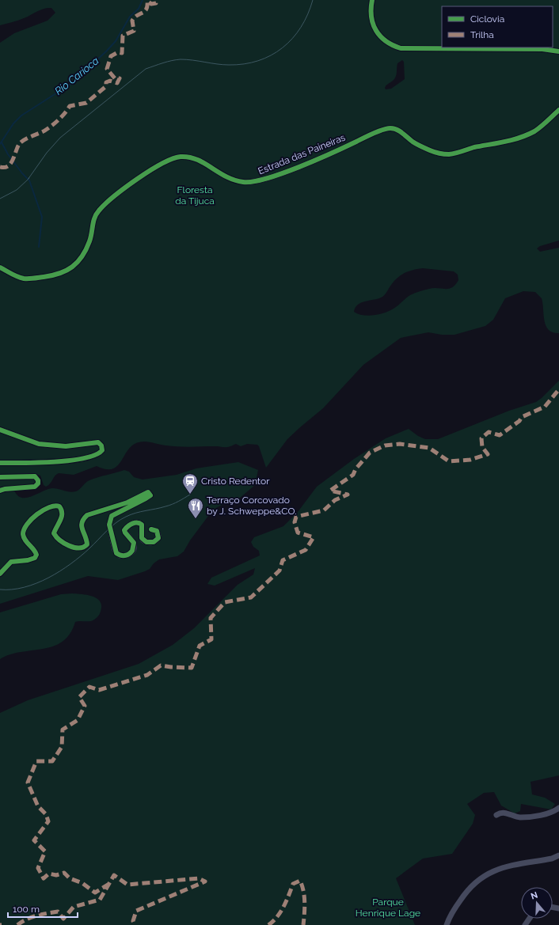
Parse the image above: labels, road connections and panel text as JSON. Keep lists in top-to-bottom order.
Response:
{
  "streets": {
    "street": ["Estrada das Paineiras"]
  },
  "water": ["Rio Carioca"],
  "parks": ["Floresta da Tijuca", "Parque Henrique Lage"],
  "places": {
    "station": ["Cristo Redentor"],
    "restaurant": ["Terraço Corcovado by J. Schweppe&CO."]
  },
  "legend": ["Ciclovia", "Trilha"],
  "scale_bar": "100 m",
  "north": "top"
}
